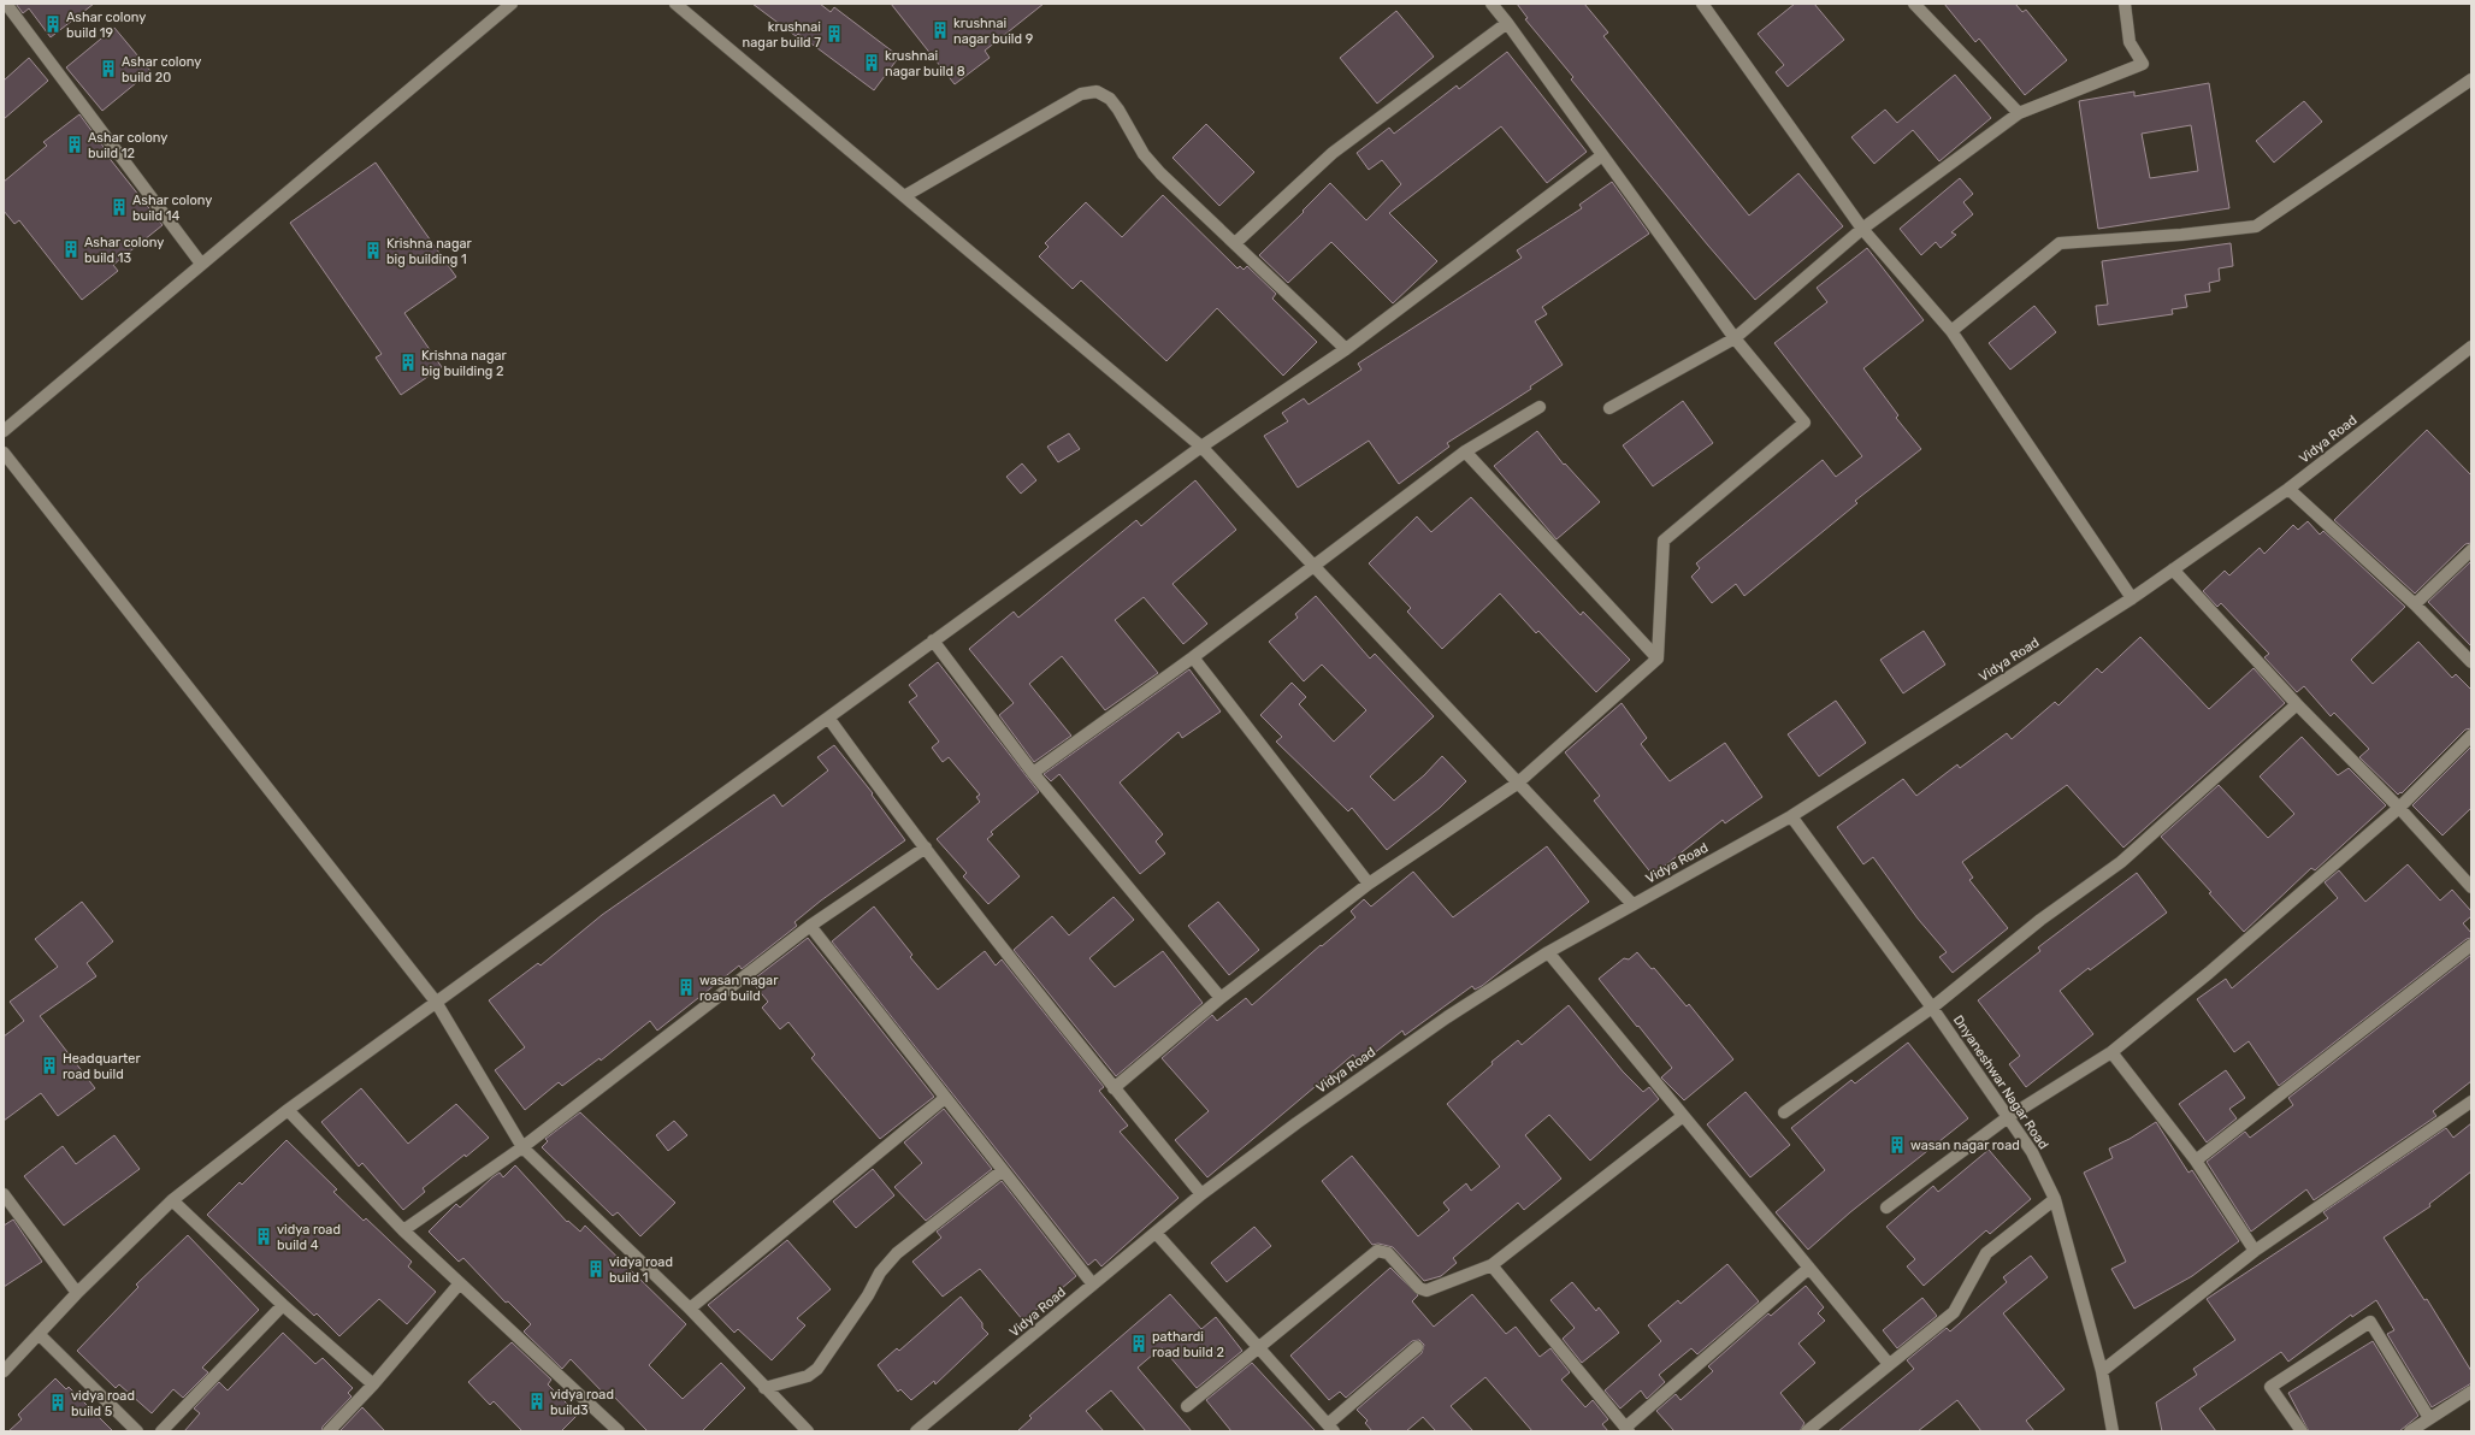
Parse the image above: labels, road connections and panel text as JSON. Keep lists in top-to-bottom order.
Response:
{
  "streets": {
    "street": ["Vidya Road", "Dnyaneshwar Nagar Road"]
  },
  "crossings": [
    ["Vidya Road", "Dnyaneshwar Nagar Road"]
  ],
  "places": {
    "building": [
      "Ashar colony build 19",
      "krushnai nagar build 9",
      "krushnai nagar build 7",
      "krushnai nagar build 8",
      "Ashar colony build 20",
      "Ashar colony build 12",
      "Ashar colony build 14",
      "Ashar colony build 13",
      "Krishna nagar big building 1",
      "Krishna nagar big building 2",
      "wasan nagar road build",
      "Headquarter road build",
      "wasan nagar road",
      "vidya road build 4",
      "vidya road build 1",
      "pathardi road build 2",
      "vidya road build3",
      "vidya road build 5"
    ]
  }
}
